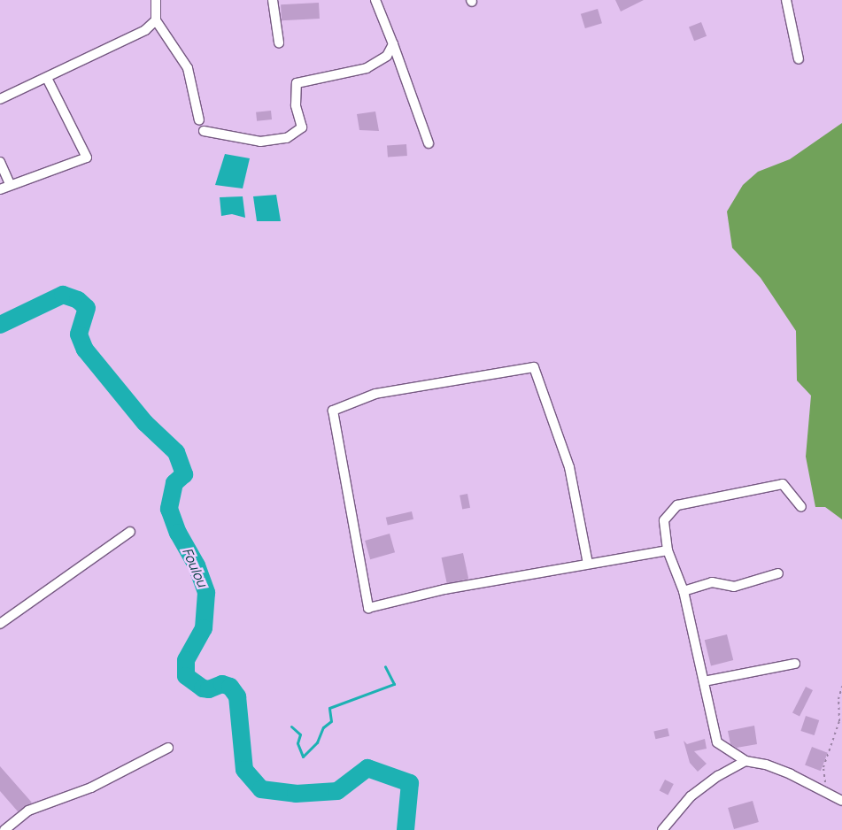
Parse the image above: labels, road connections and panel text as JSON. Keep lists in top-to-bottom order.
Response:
{
  "water": ["Foulou"]
}
